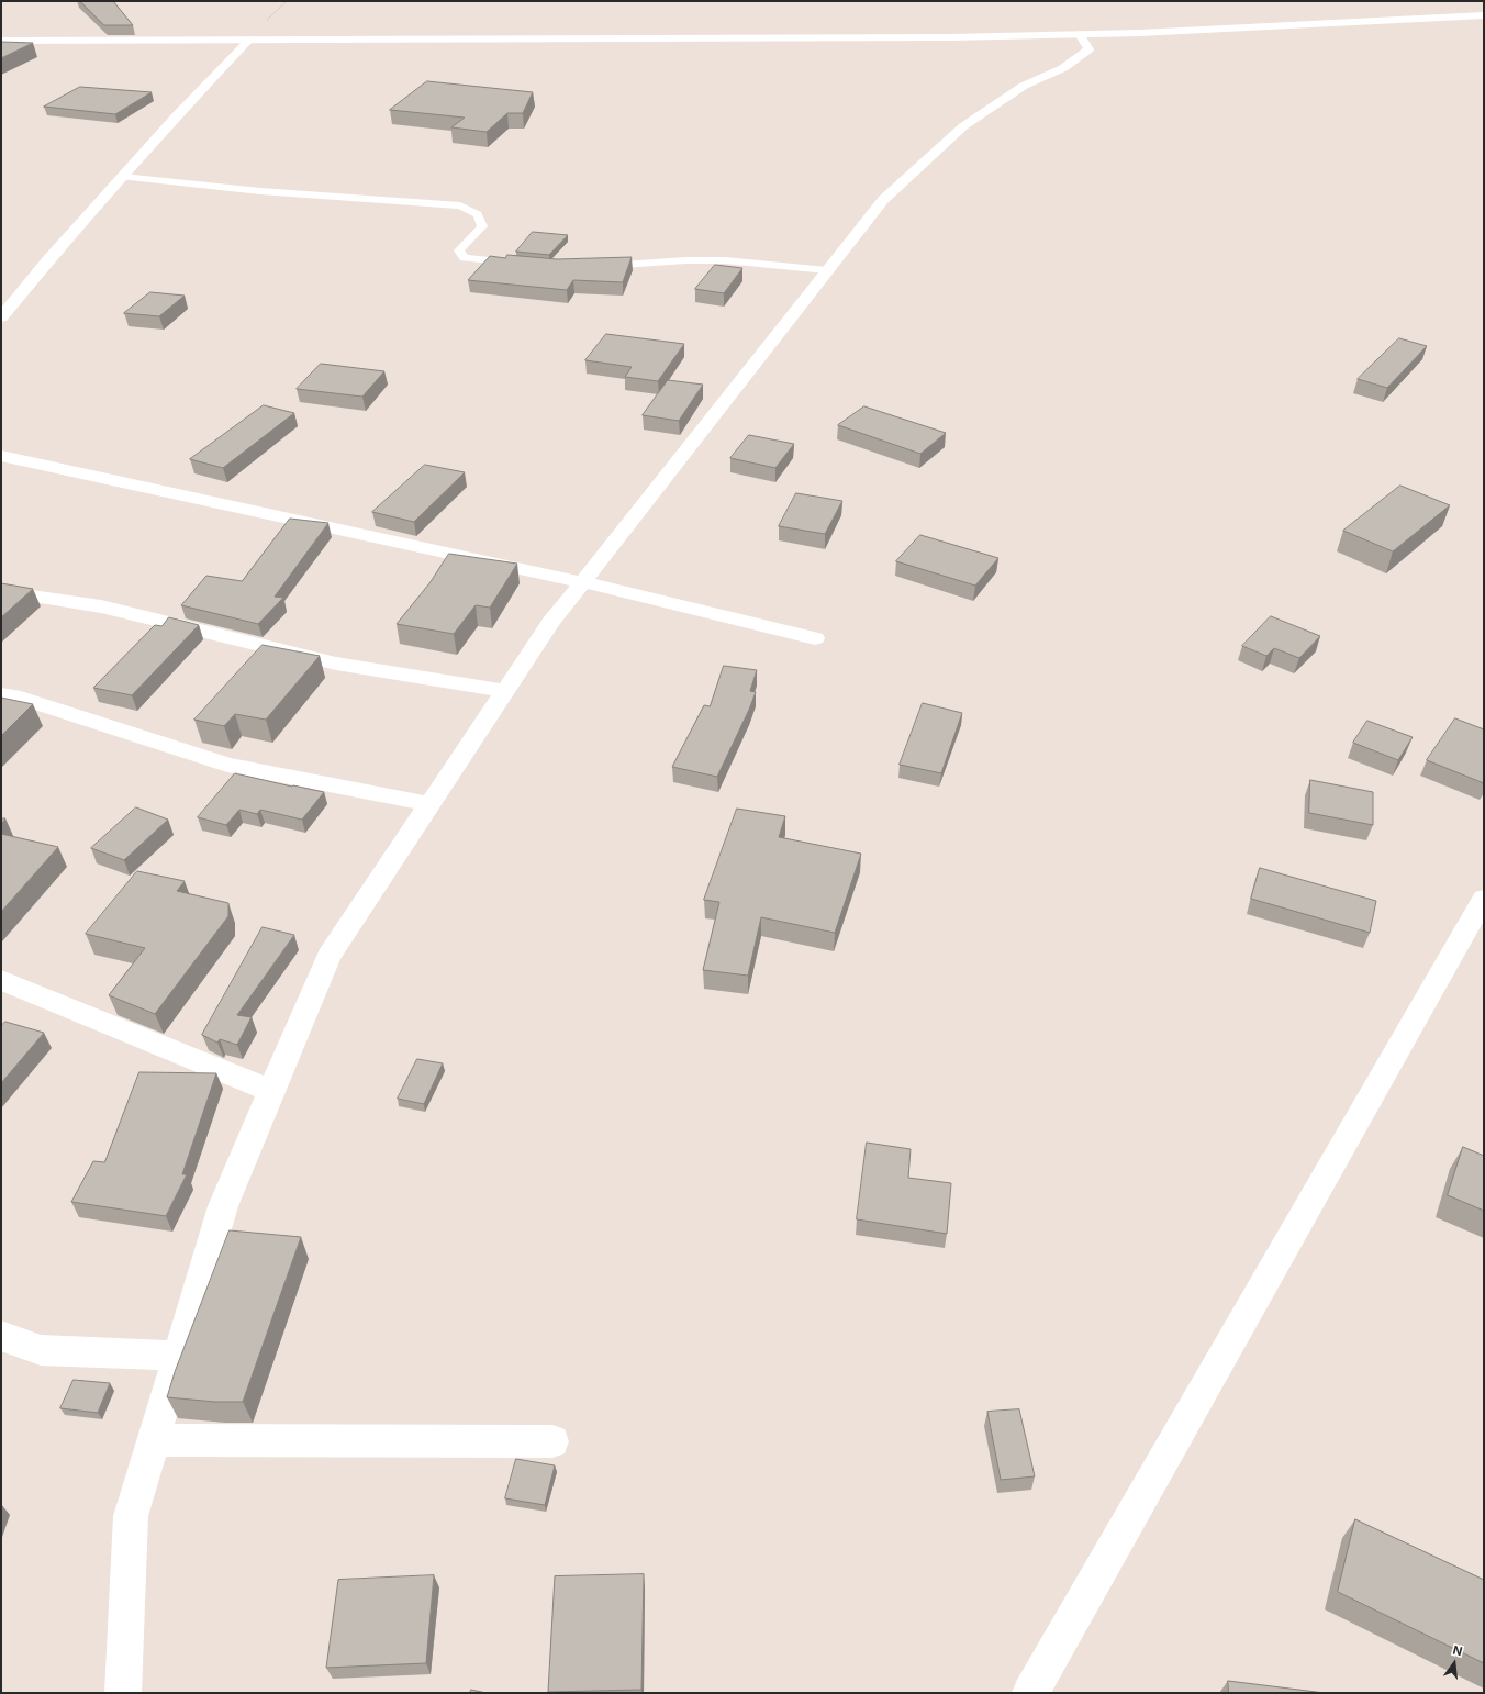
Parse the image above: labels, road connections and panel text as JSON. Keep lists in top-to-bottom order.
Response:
{
  "north": "top"
}
